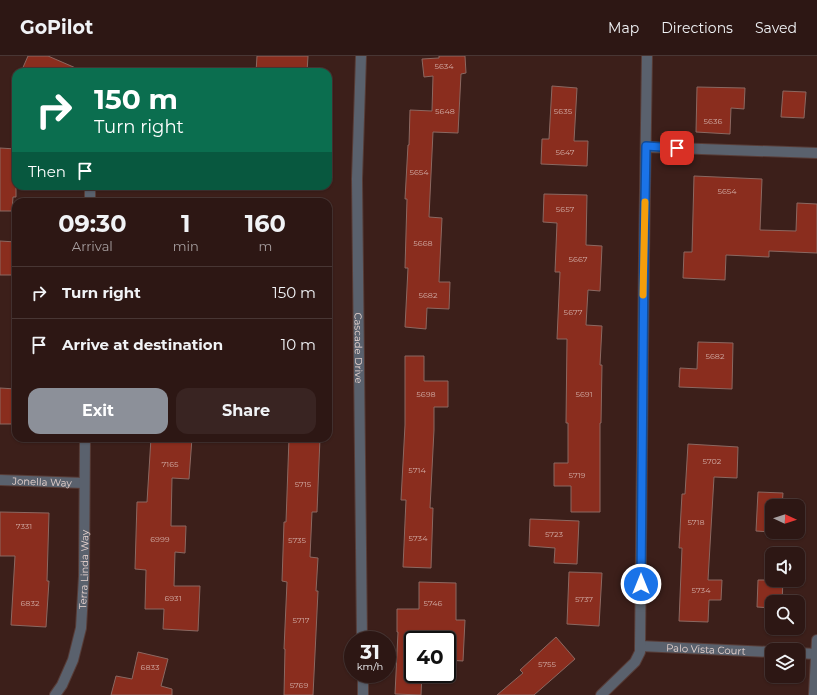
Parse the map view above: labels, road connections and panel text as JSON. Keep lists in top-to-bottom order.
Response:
{
  "streets": {
    "street": [
      "Cascade Drive",
      "Jonella Way",
      "Terra Linda Way",
      "Palo Vista Court"
    ]
  },
  "crossings": [
    ["Jonella Way", "Terra Linda Way"]
  ],
  "house_numbers": [
    "5634",
    "5648",
    "5635",
    "5636",
    "5647",
    "5654",
    "5654",
    "5657",
    "5668",
    "5667",
    "5682",
    "5677",
    "5682",
    "5698",
    "5691",
    "5702",
    "7165",
    "5714",
    "5719",
    "5715",
    "5718",
    "7331",
    "5723",
    "5734",
    "6999",
    "5735",
    "5734",
    "6931",
    "5737",
    "6832",
    "5746",
    "5717",
    "5755",
    "6833",
    "5769"
  ],
  "north": "right",
  "page": {
    "header": "GoPilot",
    "nav": ["Map", "Directions", "Saved"],
    "turn": ["150 m", "Turn right"],
    "then": "Then",
    "eta": [
      "09:30",
      "Arrival",
      "1",
      "min",
      "160",
      "m"
    ],
    "list": [
      {
        "name": "Turn right",
        "value": "150 m"
      },
      {
        "name": "Arrive at destination",
        "value": "10 m"
      }
    ],
    "buttons": ["Exit", "Share"],
    "speed": "31 km/h",
    "limit": "40"
  }
}
